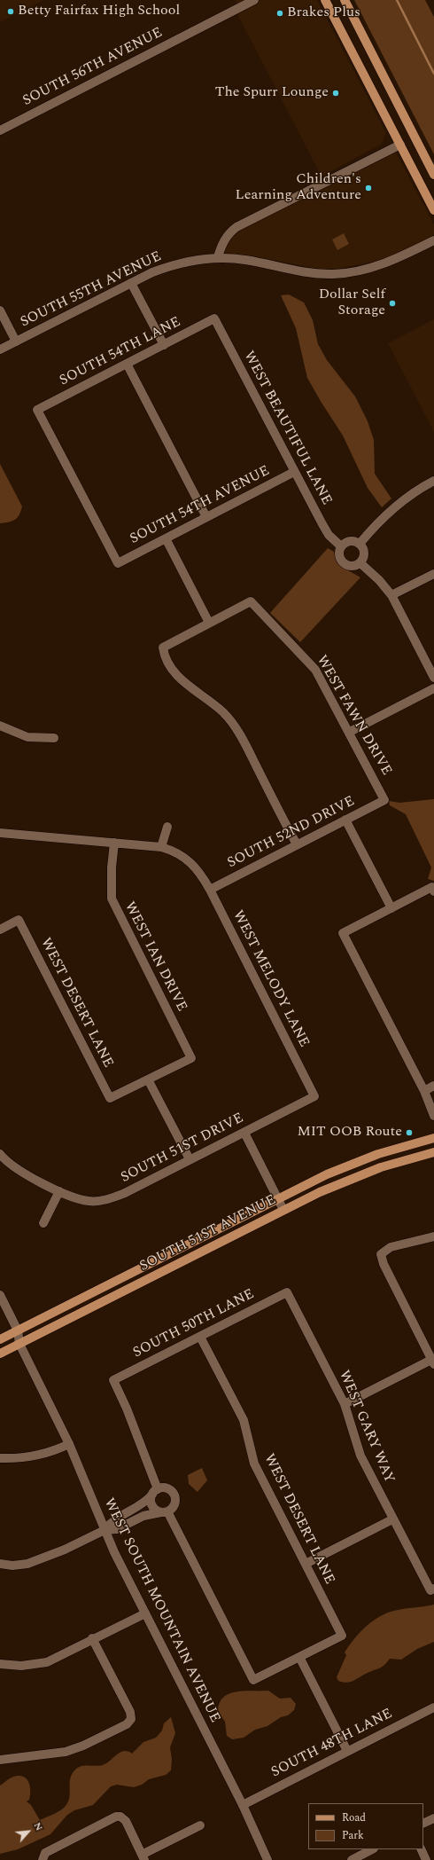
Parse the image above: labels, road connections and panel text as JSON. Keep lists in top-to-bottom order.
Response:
{
  "streets": {
    "main road": ["SOUTH 51ST AVENUE"],
    "street": [
      "SOUTH 56TH AVENUE",
      "SOUTH 55TH AVENUE",
      "SOUTH 54TH LANE",
      "WEST BEAUTIFUL LANE",
      "SOUTH 54TH AVENUE",
      "WEST FAWN DRIVE",
      "SOUTH 52ND DRIVE",
      "WEST IAN DRIVE",
      "WEST MELODY LANE",
      "WEST DESERT LANE",
      "SOUTH 51ST DRIVE",
      "SOUTH 50TH LANE",
      "WEST GARY WAY",
      "WEST SOUTH MOUNTAIN AVENUE",
      "SOUTH 48TH LANE"
    ]
  },
  "crossings": [
    ["SOUTH 54TH LANE", "WEST BEAUTIFUL LANE"],
    ["SOUTH 54TH LANE", "SOUTH 54TH AVENUE"],
    ["WEST BEAUTIFUL LANE", "SOUTH 54TH AVENUE"],
    ["WEST FAWN DRIVE", "SOUTH 52ND DRIVE"],
    ["SOUTH 52ND DRIVE", "WEST MELODY LANE"],
    ["WEST IAN DRIVE", "WEST MELODY LANE"],
    ["WEST IAN DRIVE", "WEST DESERT LANE"],
    ["WEST MELODY LANE", "SOUTH 51ST DRIVE"],
    ["WEST DESERT LANE", "SOUTH 50TH LANE"],
    ["SOUTH 51ST AVENUE", "WEST SOUTH MOUNTAIN AVENUE"],
    ["SOUTH 50TH LANE", "WEST GARY WAY"],
    ["WEST SOUTH MOUNTAIN AVENUE", "SOUTH 48TH LANE"]
  ],
  "places": [
    "Betty Fairfax High School",
    "Brakes Plus",
    "The Spurr Lounge",
    "Children's Learning Adventure",
    "Dollar Self Storage",
    "MIT OOB Route"
  ],
  "legend": ["Road", "Park"],
  "north": "top right"
}
